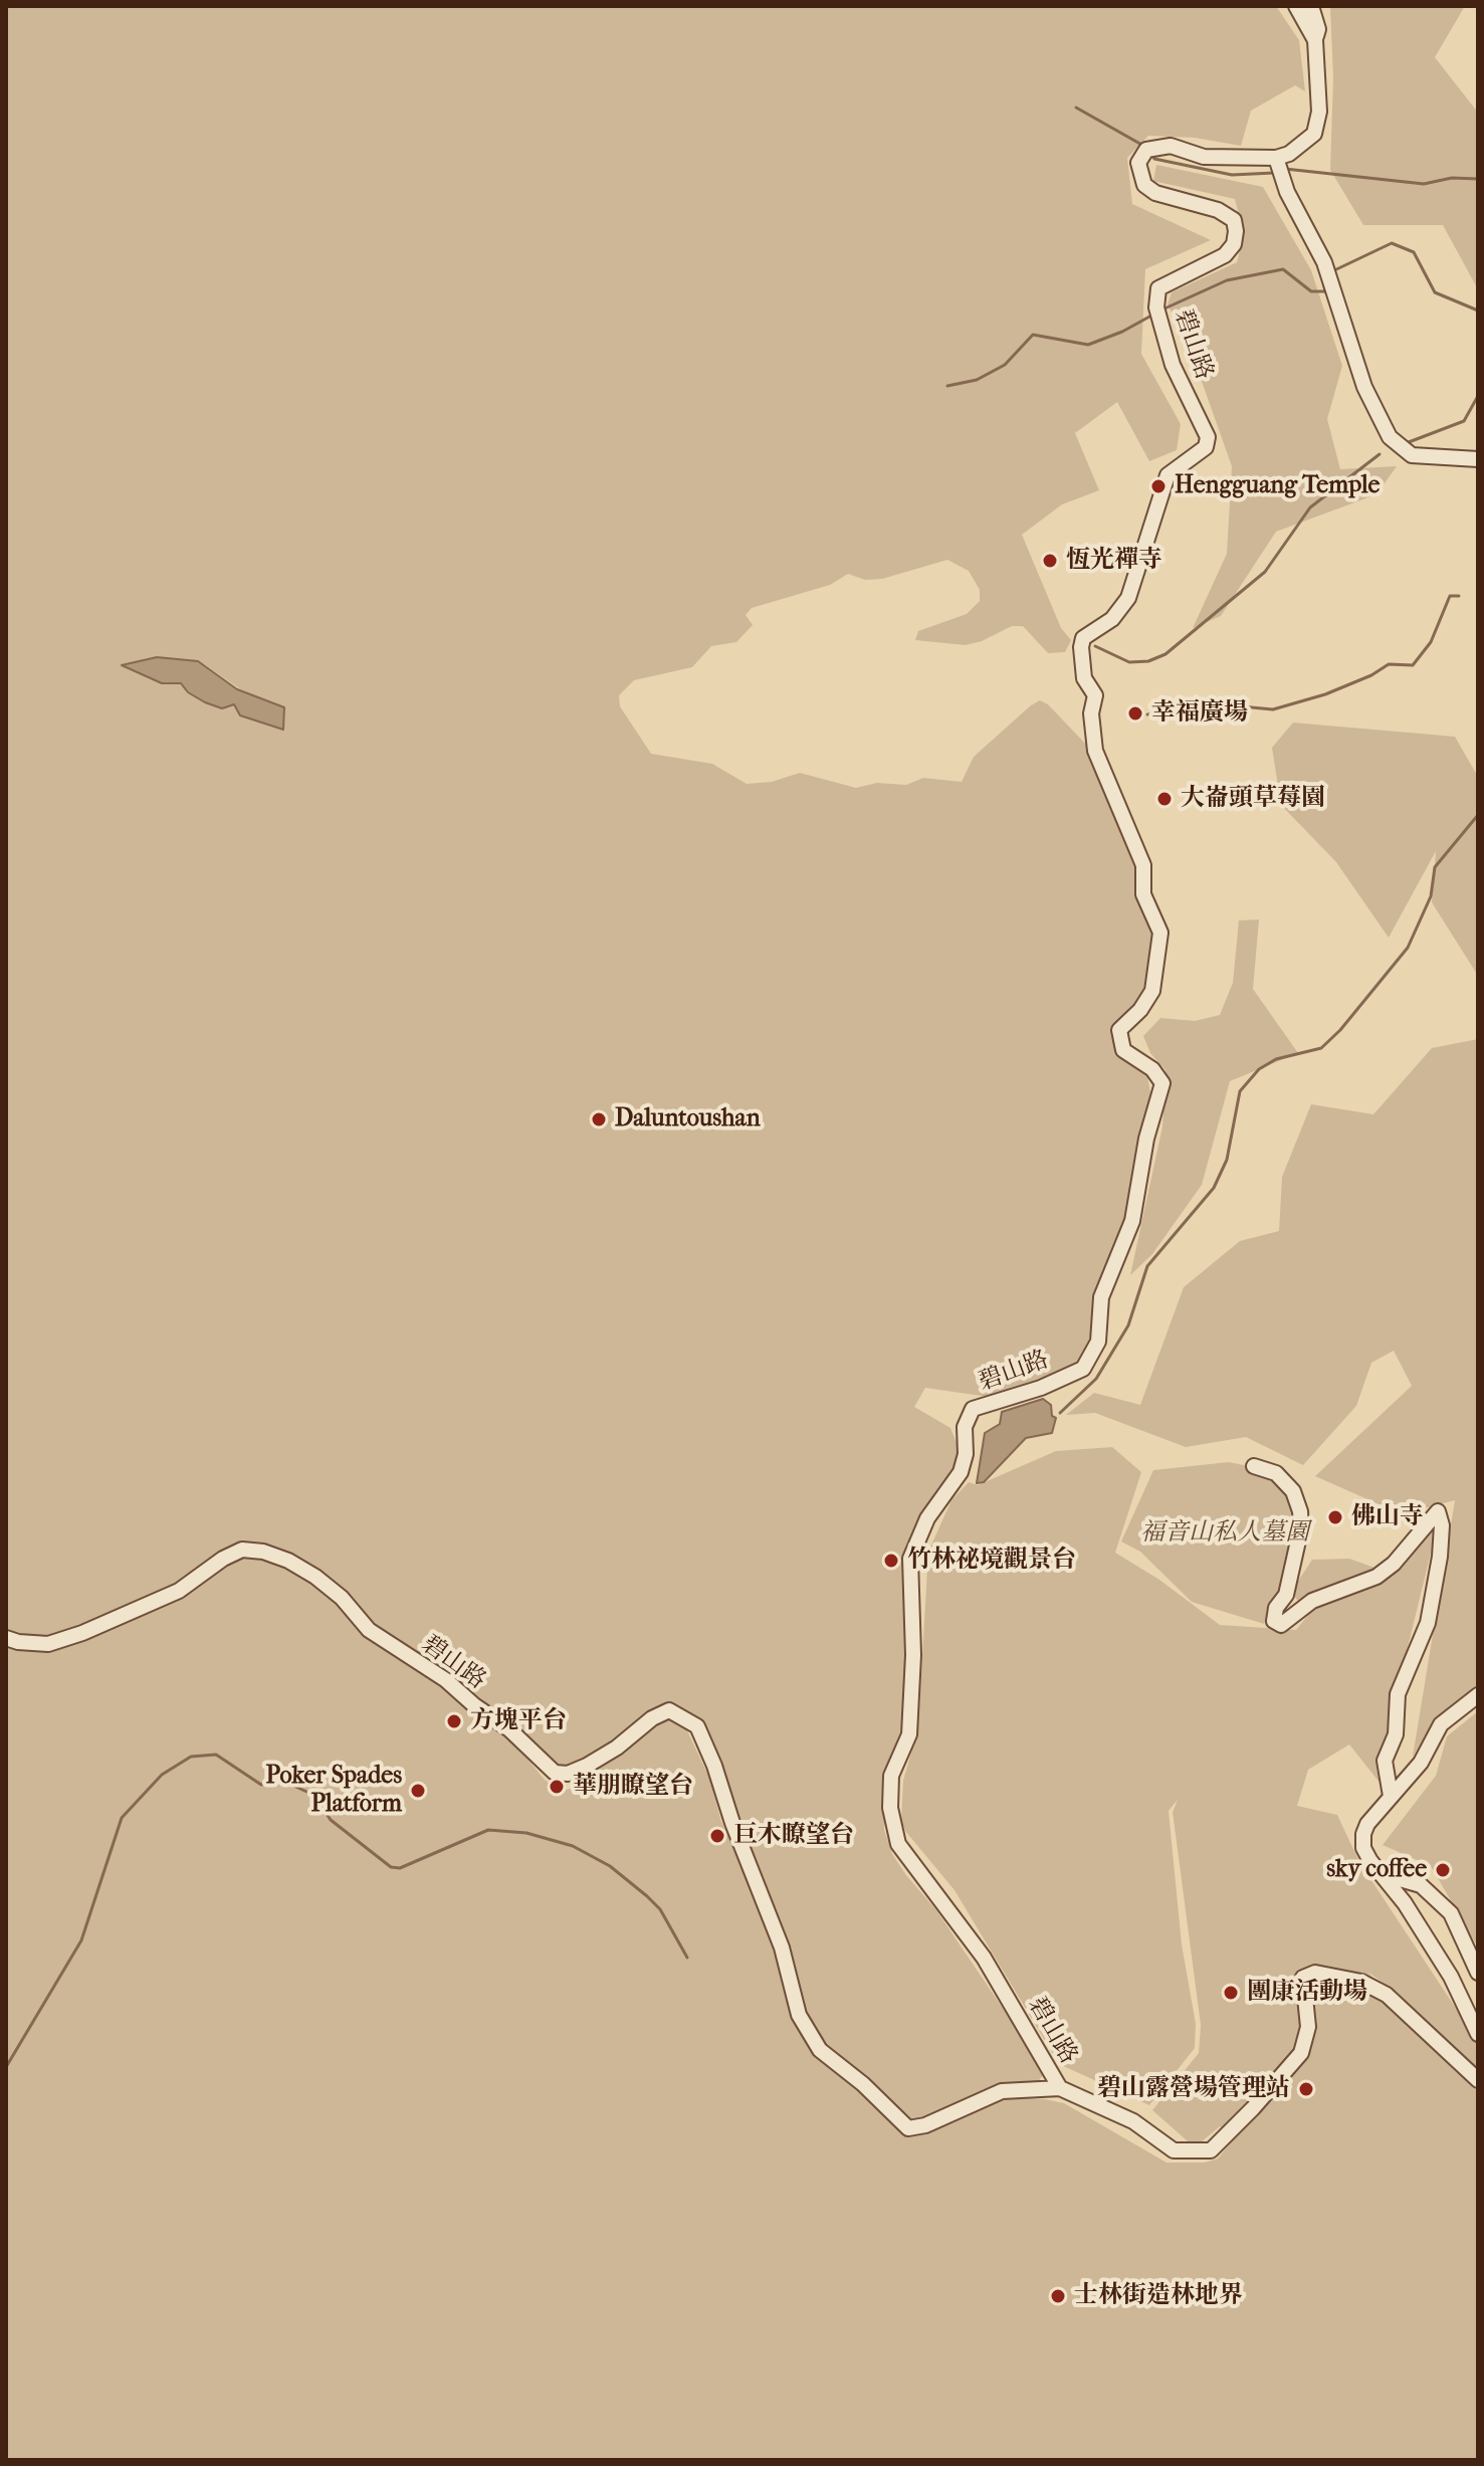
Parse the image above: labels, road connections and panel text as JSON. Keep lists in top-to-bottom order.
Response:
{
  "streets": {
    "street": ["碧山路"]
  },
  "parks": ["福音山私人墓園"],
  "places": [
    "Hengguang Temple",
    "恆光禪寺",
    "幸福廣場",
    "大崙頭草莓園",
    "Daluntoushan",
    "佛山寺",
    "竹林祕境觀景台",
    "方塊平台",
    "華朋瞭望台",
    "Poker Spades Platform",
    "巨木瞭望台",
    "sky coffee",
    "團康活動場",
    "碧山露營場管理站",
    "士林街造林地界"
  ]
}
